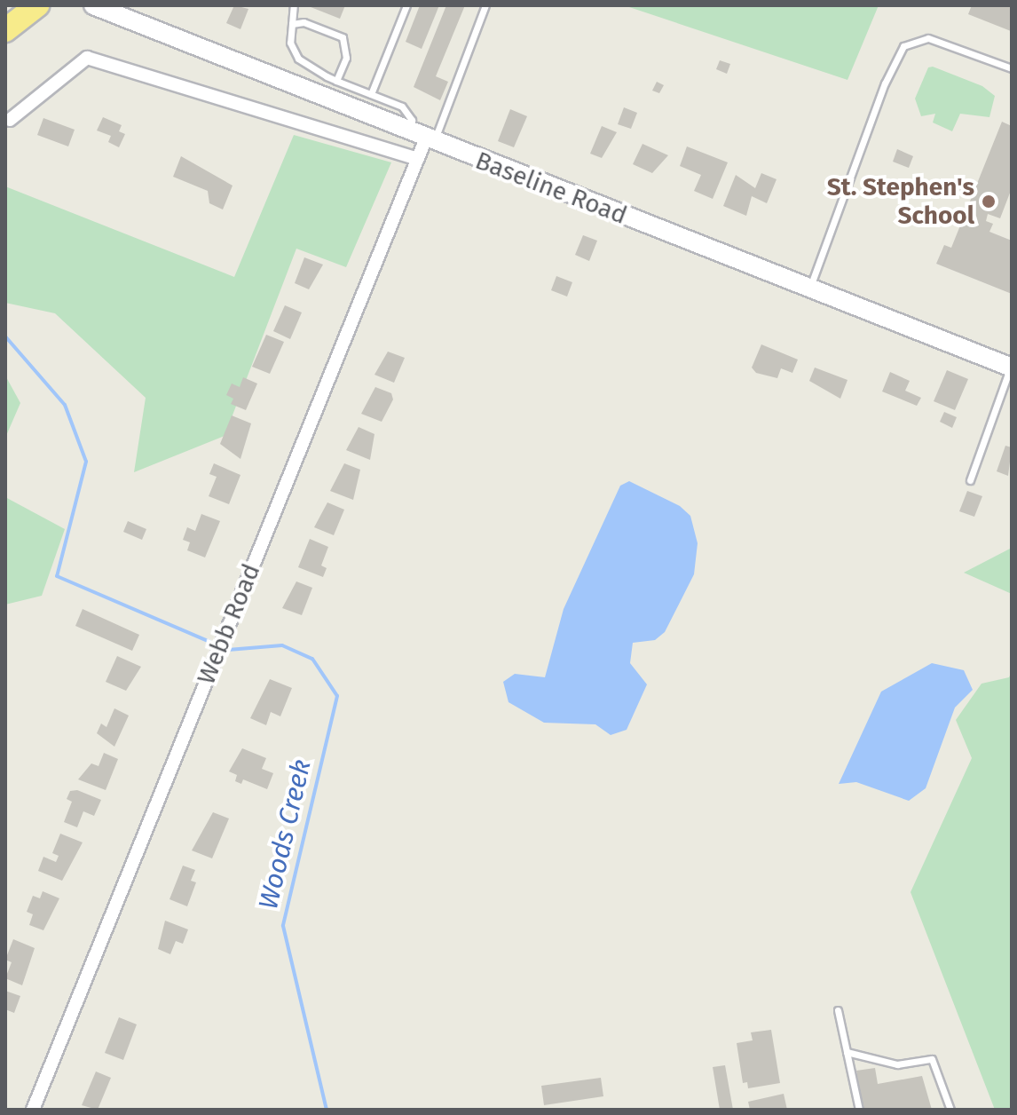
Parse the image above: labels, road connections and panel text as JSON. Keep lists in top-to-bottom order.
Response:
{
  "streets": {
    "street": ["Baseline Road", "Webb Road"]
  },
  "crossings": [
    ["Baseline Road", "Webb Road"]
  ],
  "water": ["Woods Creek"],
  "places": ["St. Stephen's School"]
}
